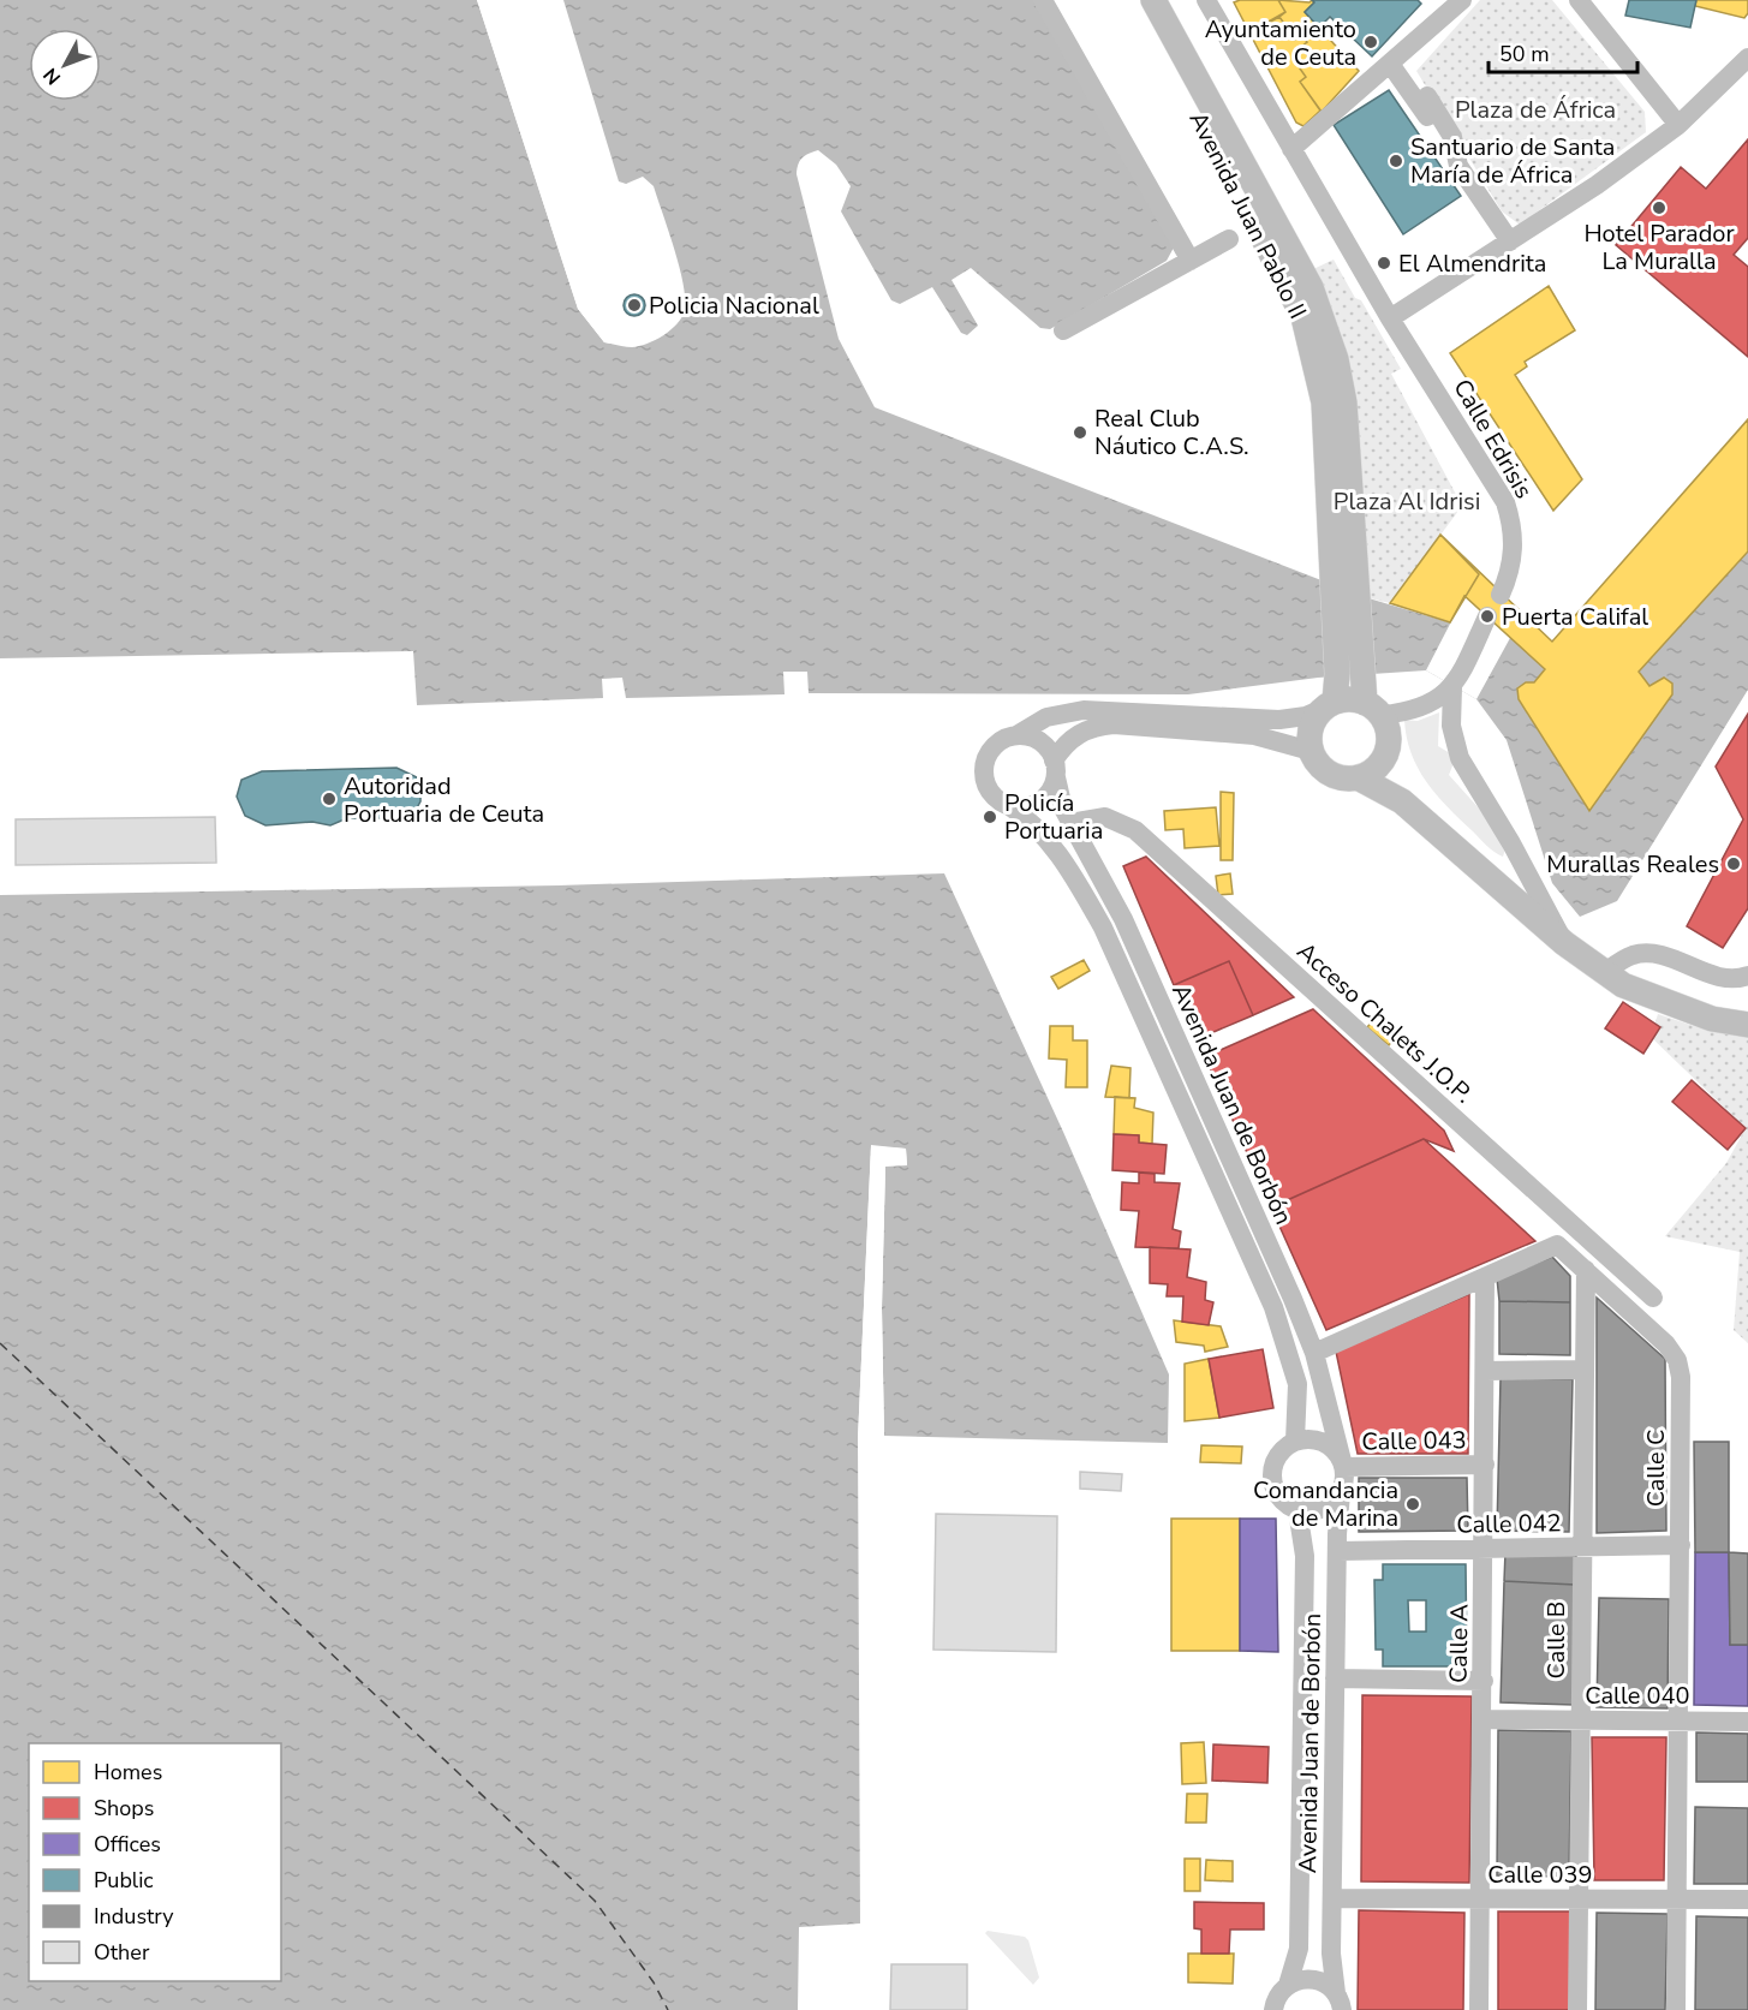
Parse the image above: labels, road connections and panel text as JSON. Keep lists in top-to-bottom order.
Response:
{
  "streets": {
    "main road": ["Avenida Juan Pablo II"],
    "street": [
      "Calle Edrisis",
      "Acceso Chalets J.O.P.",
      "Avenida Juan de Borbón",
      "Calle 043",
      "Calle C",
      "Calle 042",
      "Calle B",
      "Calle A",
      "Calle 040",
      "Calle 039"
    ]
  },
  "crossings": [
    ["Acceso Chalets J.O.P.", "Avenida Juan de Borbón"],
    ["Avenida Juan de Borbón", "Calle 043"],
    ["Avenida Juan de Borbón", "Calle C"],
    ["Avenida Juan de Borbón", "Calle 042"],
    ["Avenida Juan de Borbón", "Calle 039"],
    ["Calle 043", "Calle A"],
    ["Calle C", "Calle 042"],
    ["Calle C", "Calle B"],
    ["Calle C", "Calle A"],
    ["Calle C", "Calle 040"],
    ["Calle C", "Calle 039"],
    ["Calle 042", "Calle B"],
    ["Calle 042", "Calle A"],
    ["Calle B", "Calle 040"],
    ["Calle B", "Calle 039"],
    ["Calle A", "Calle 040"],
    ["Calle A", "Calle 039"]
  ],
  "parks": ["Plaza de África", "Plaza Al Idrisi"],
  "places": [
    "Ayuntamiento de Ceuta",
    "Santuario de Santa María de África",
    "Hotel Parador La Muralla",
    "El Almendrita",
    "Policia Nacional",
    "Real Club Náutico C.A.S.",
    "Puerta Califal",
    "Autoridad Portuaria de Ceuta",
    "Policía Portuaria",
    "Murallas Reales",
    "Comandancia de Marina"
  ],
  "legend": [
    "Homes",
    "Shops",
    "Offices",
    "Public",
    "Industry",
    "Other"
  ],
  "scale_bar": "50 m",
  "north": "bottom left"
}
